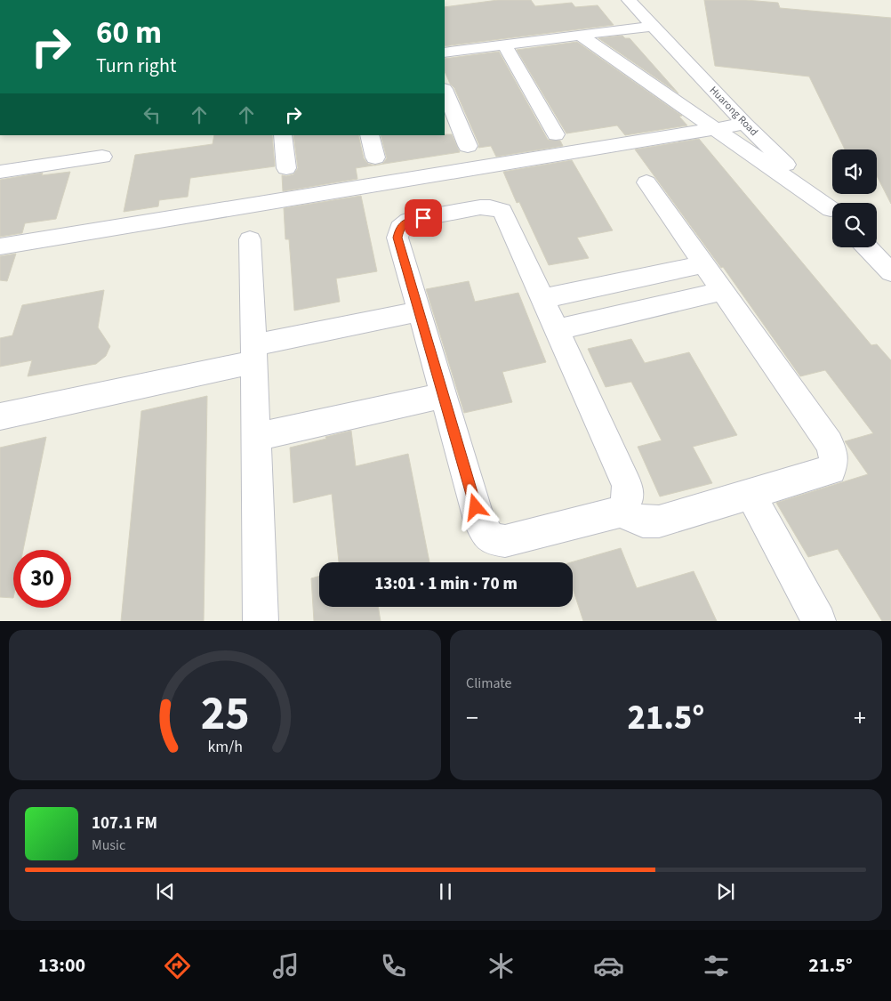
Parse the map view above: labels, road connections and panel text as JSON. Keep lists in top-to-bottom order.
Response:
{
  "streets": {
    "street": ["Huarong Road"]
  },
  "page": {
    "turn": ["60 m", "Turn right"],
    "limit": "30",
    "trip": "13:01 · 1 min · 70 m",
    "tile": "Climate",
    "heat": ["−", "21.5°", "+"],
    "song": ["107.1 FM", "Music"],
    "tabs": ["13:00", "21.5°"],
    "gauge": ["25", "km/h"]
  }
}
